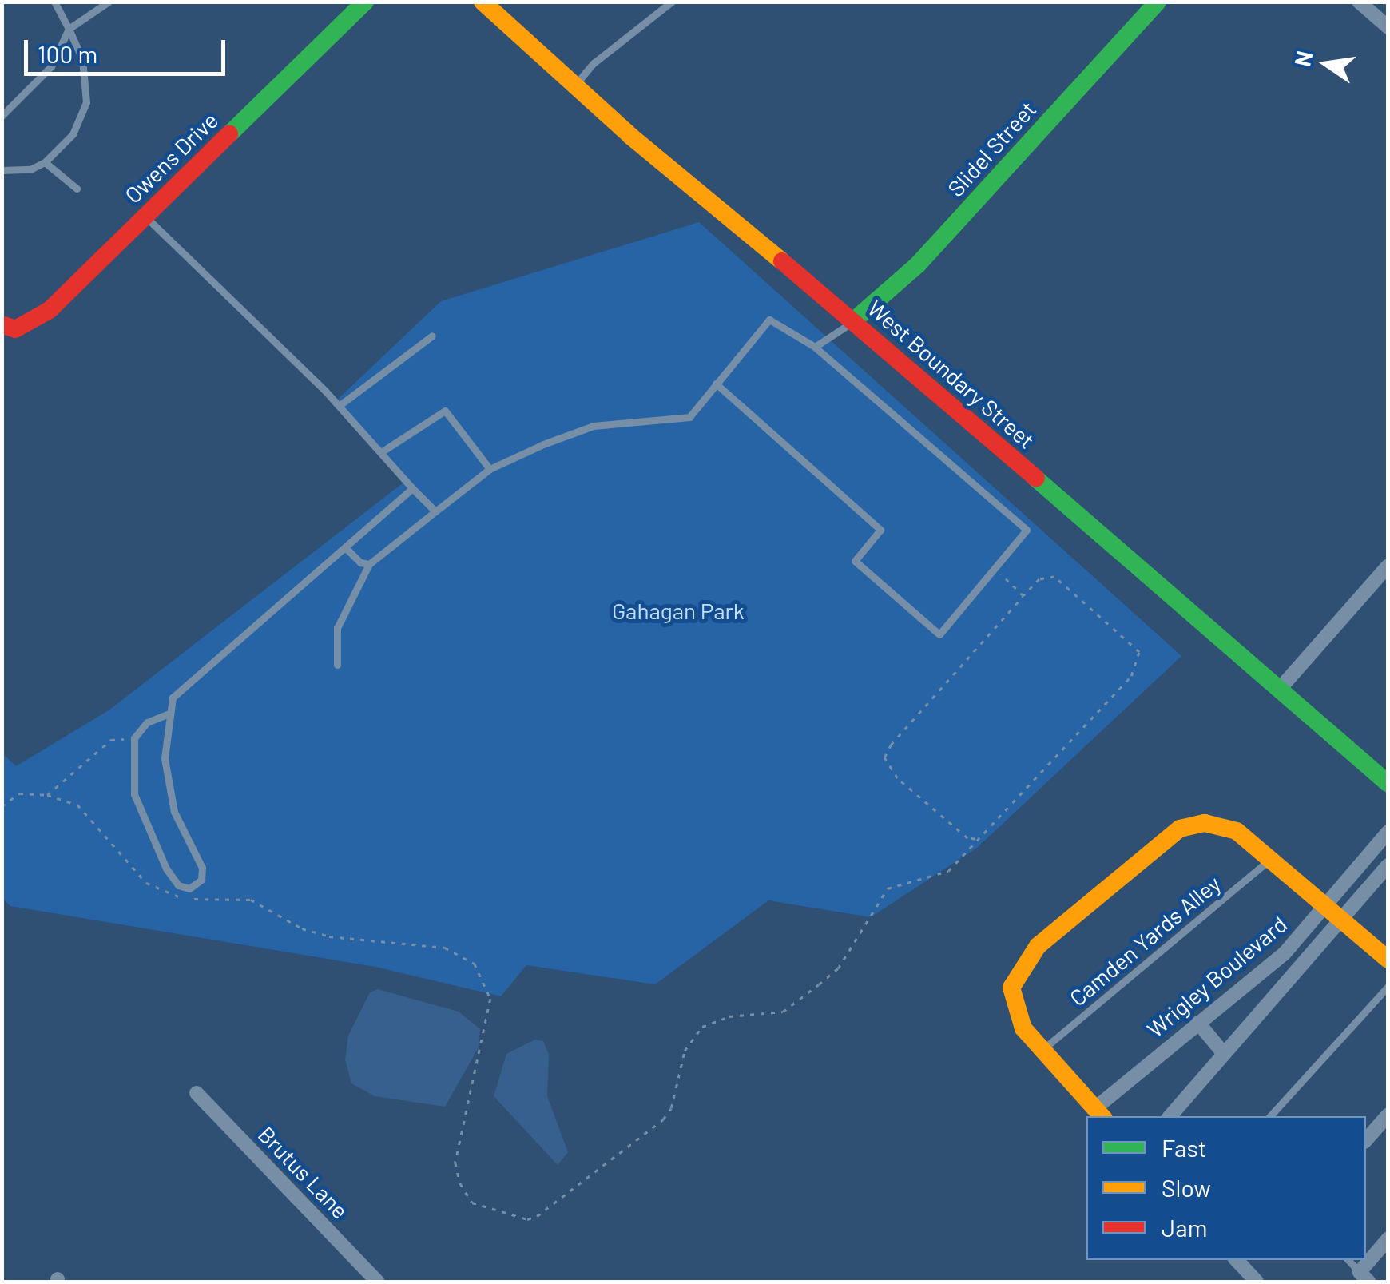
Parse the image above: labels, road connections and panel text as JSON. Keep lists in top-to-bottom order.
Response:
{
  "streets": {
    "street": [
      "Slidel Street",
      "Owens Drive",
      "West Boundary Street",
      "Wrigley Boulevard",
      "Brutus Lane"
    ],
    "lane": ["Camden Yards Alley"]
  },
  "crossings": [
    ["Slidel Street", "West Boundary Street"]
  ],
  "parks": ["Gahagan Park"],
  "legend": ["Fast", "Slow", "Jam"],
  "scale_bar": "100 m",
  "north": "left"
}
